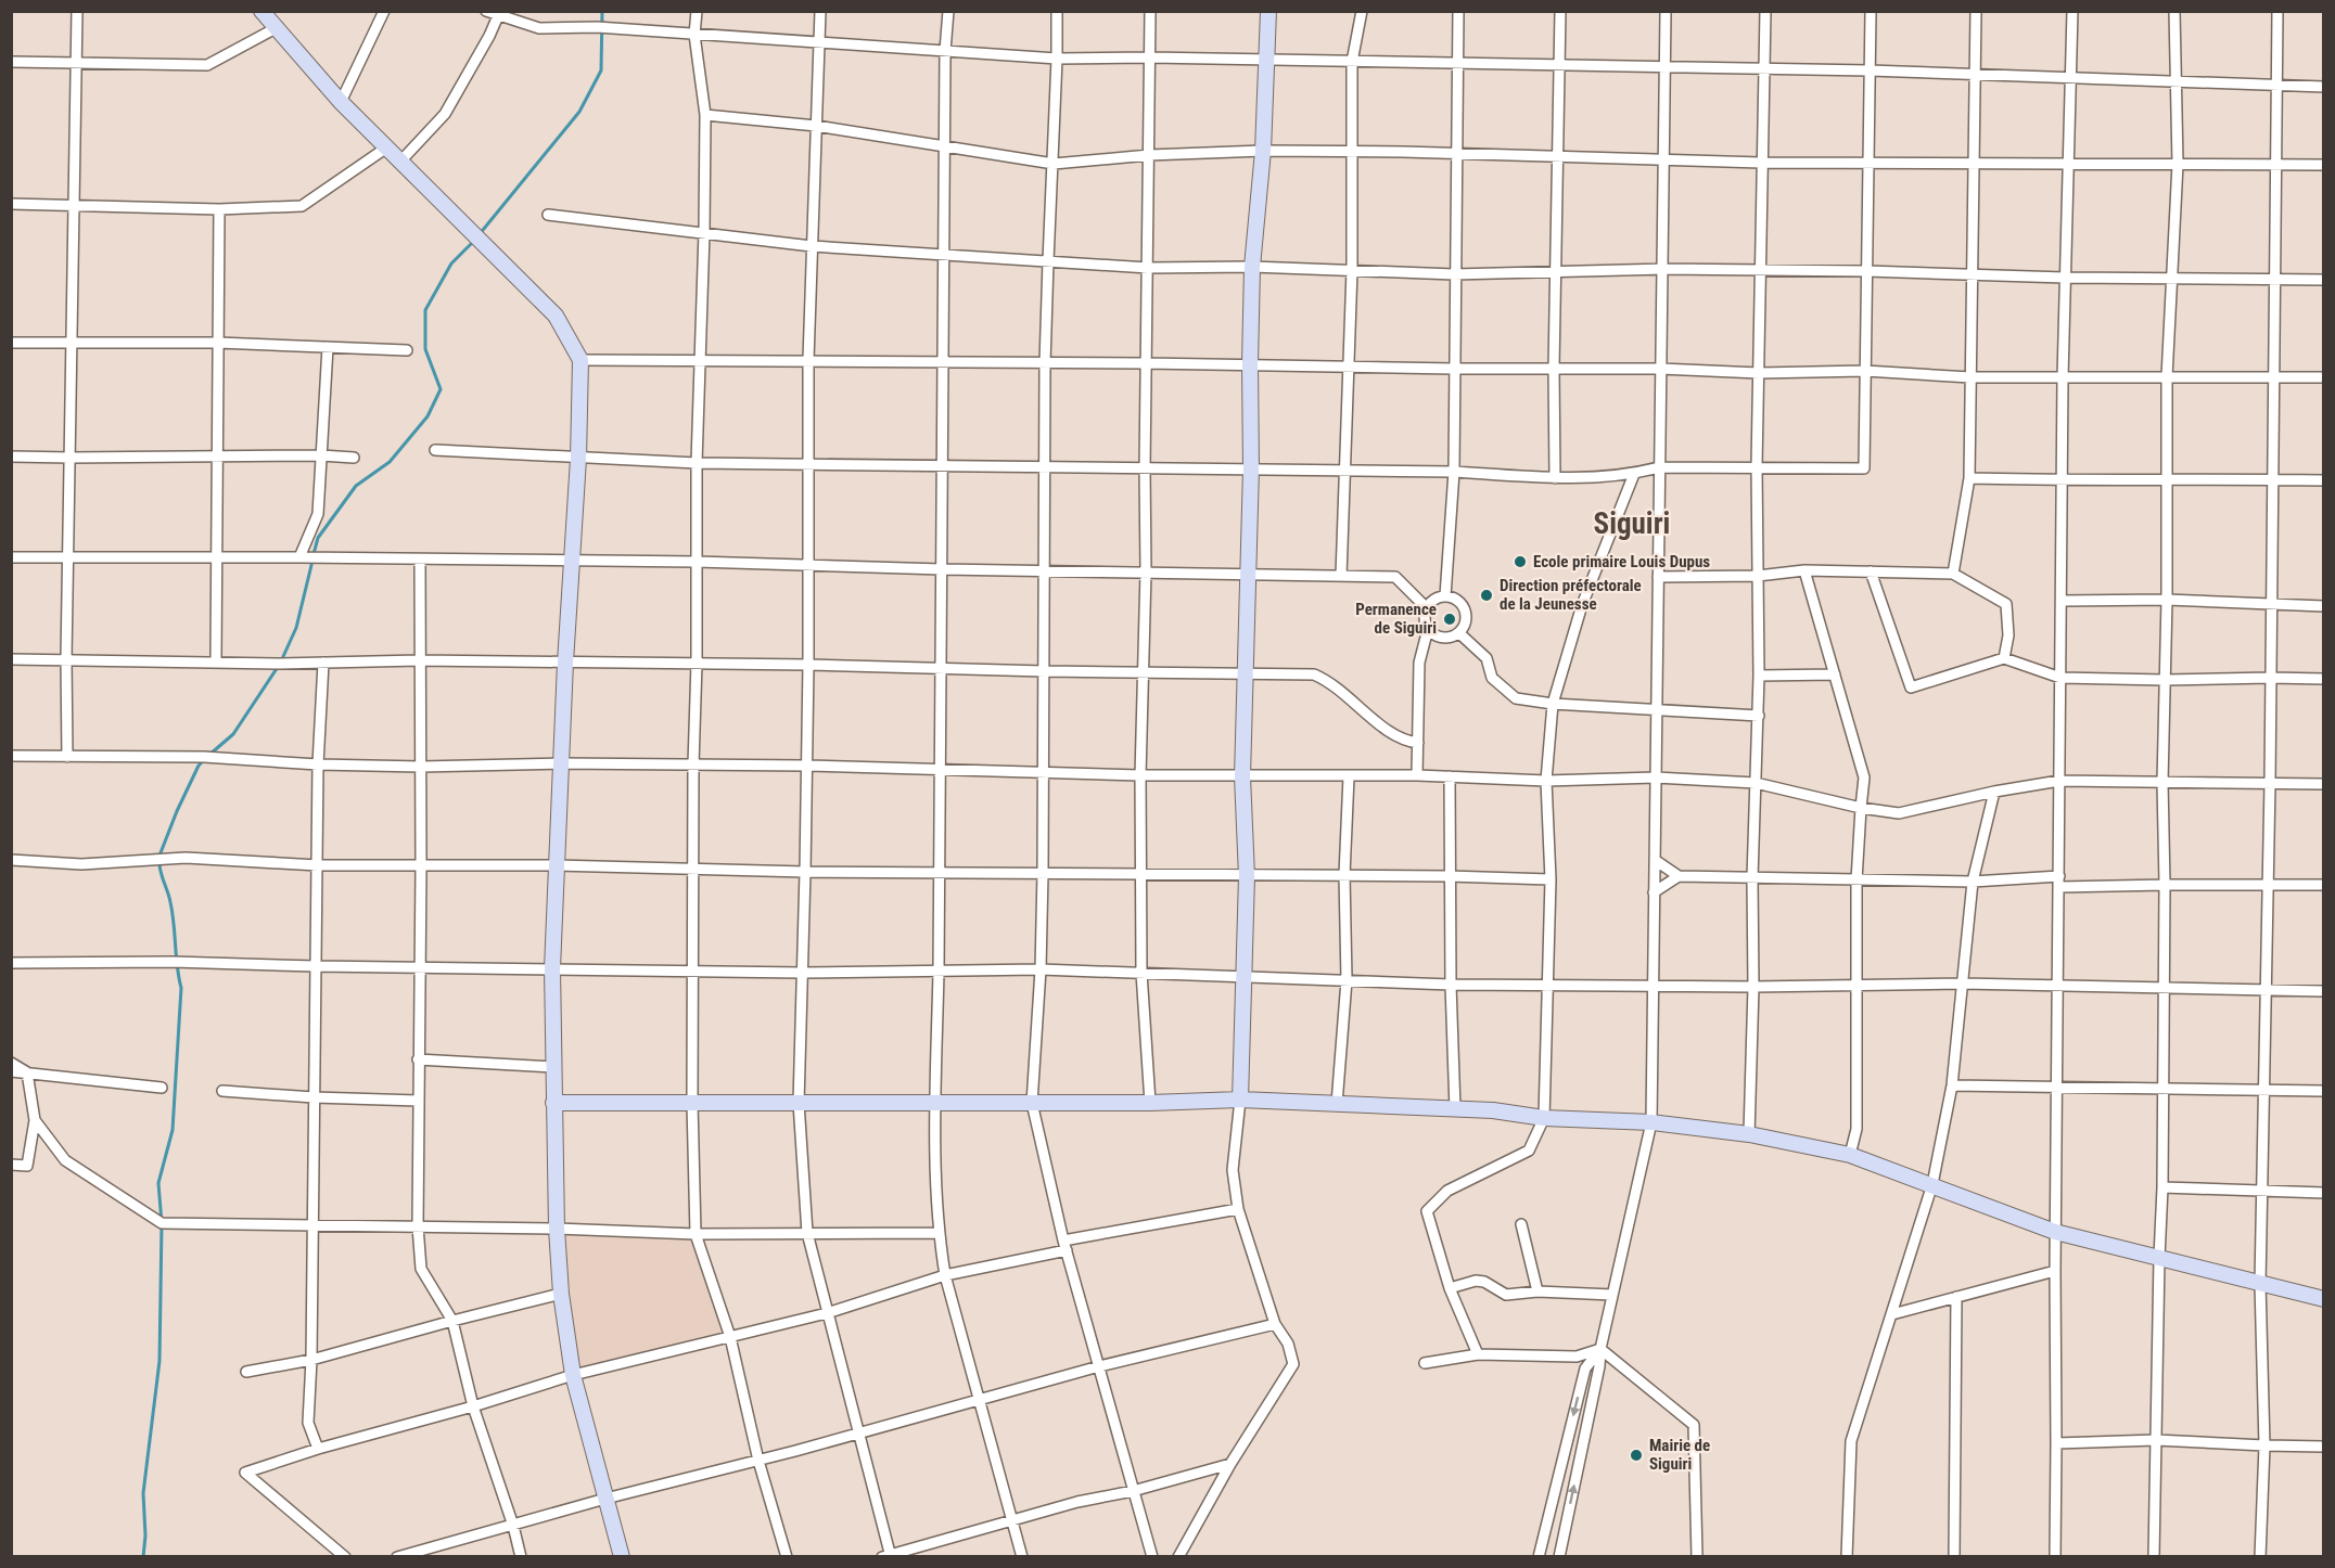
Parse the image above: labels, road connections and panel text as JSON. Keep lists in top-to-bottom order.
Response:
{
  "districts": ["Siguiri"],
  "places": [
    "Ecole primaire Louis Dupus",
    "Direction préfectorale de la Jeunesse",
    "Permanence de Siguiri",
    "Mairie de Siguiri"
  ]
}
